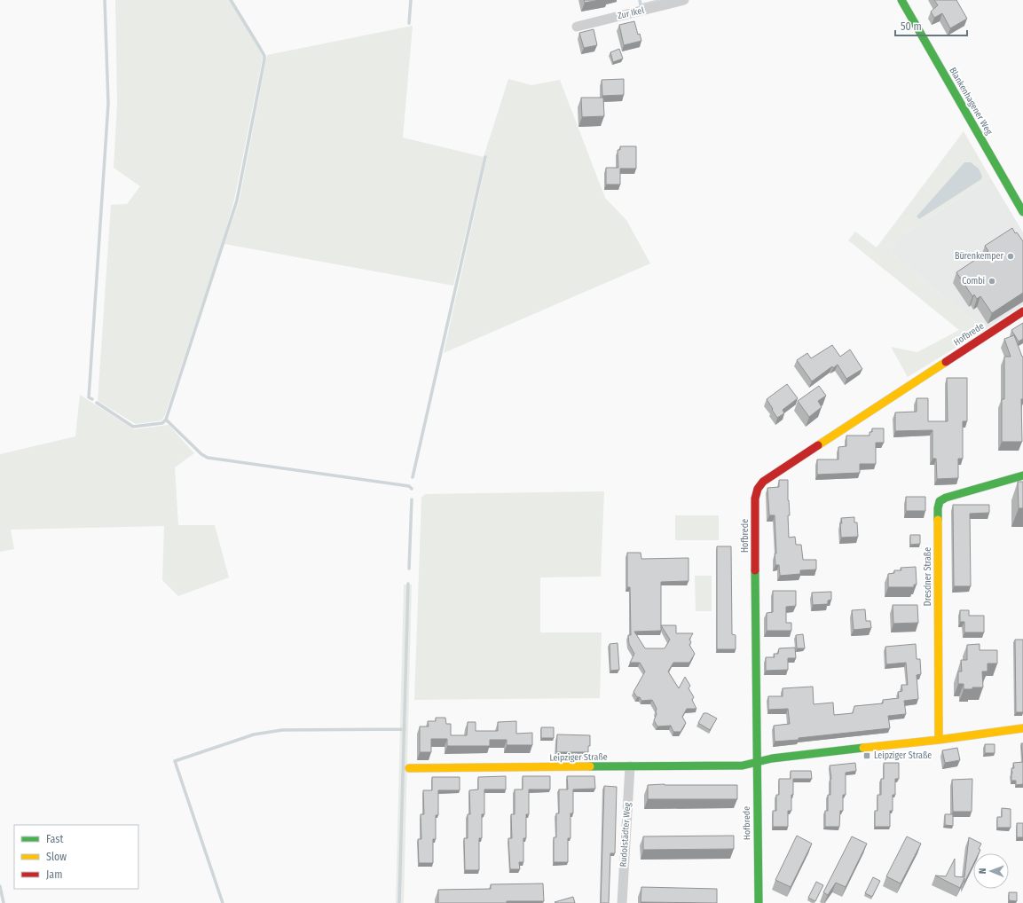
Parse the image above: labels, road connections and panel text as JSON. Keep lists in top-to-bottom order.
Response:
{
  "streets": {
    "street": [
      "Zur Ikel",
      "Blankenhagener Weg",
      "Hofbrede",
      "Dresdner Straße",
      "Leipziger Straße",
      "Rudolstädter Weg"
    ]
  },
  "crossings": [
    ["Hofbrede", "Leipziger Straße"],
    ["Dresdner Straße", "Leipziger Straße"],
    ["Leipziger Straße", "Rudolstädter Weg"]
  ],
  "places": {
    "other": ["Bürenkemper", "Combi"],
    "transit": ["Leipziger Straße"]
  },
  "legend": ["Fast", "Slow", "Jam"],
  "scale_bar": "50 m",
  "north": "left"
}
